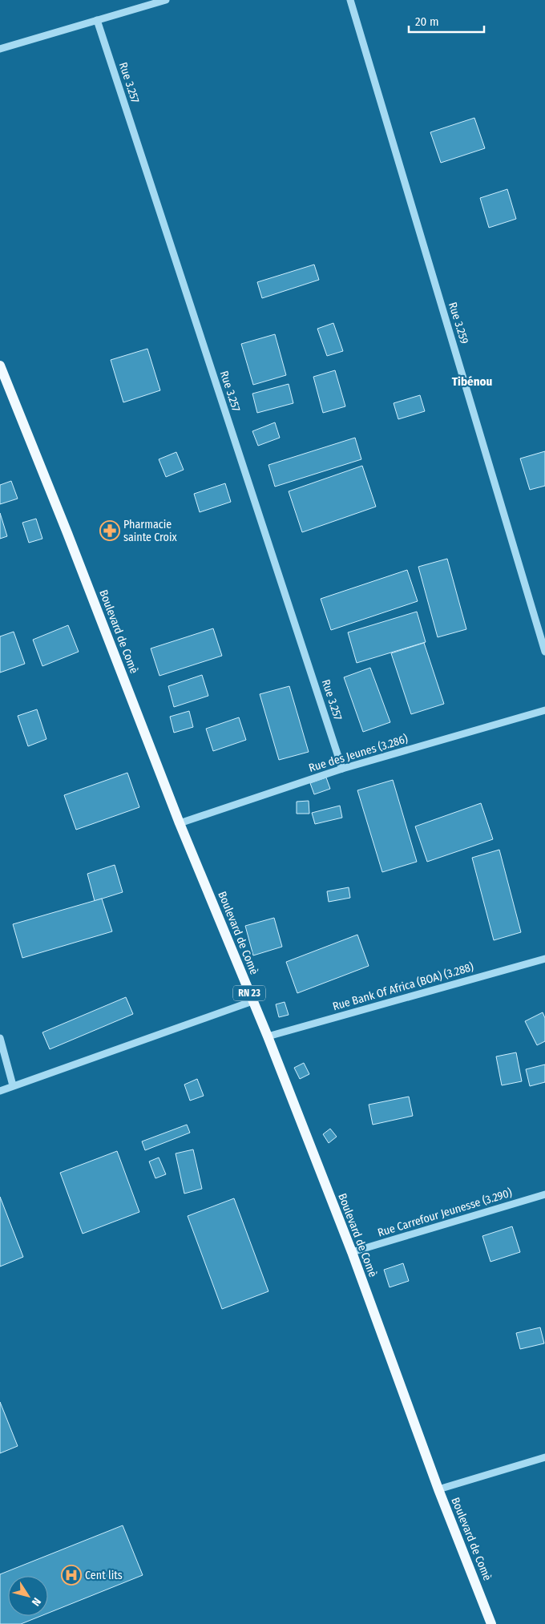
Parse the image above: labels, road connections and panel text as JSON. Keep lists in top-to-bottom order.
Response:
{
  "streets": {
    "main road": ["Boulevard de Comè", "RN 23"],
    "street": [
      "Rue 3.257",
      "Rue 3.259",
      "Rue des Jeunes (3.286)",
      "Rue Bank Of Africa (BOA) (3.288)",
      "Rue Carrefour Jeunesse (3.290)"
    ]
  },
  "crossings": [
    ["Rue 3.257", "Rue des Jeunes (3.286)"],
    ["Boulevard de Comè", "Rue des Jeunes (3.286)"],
    ["Boulevard de Comè", "Rue Bank Of Africa (BOA) (3.288)"],
    ["Boulevard de Comè", "Rue Carrefour Jeunesse (3.290)"]
  ],
  "districts": ["Tibénou"],
  "places": {
    "pharmacy": ["Pharmacie sainte Croix"],
    "hospital": ["Cent lits"]
  },
  "scale_bar": "20 m",
  "north": "bottom right"
}
